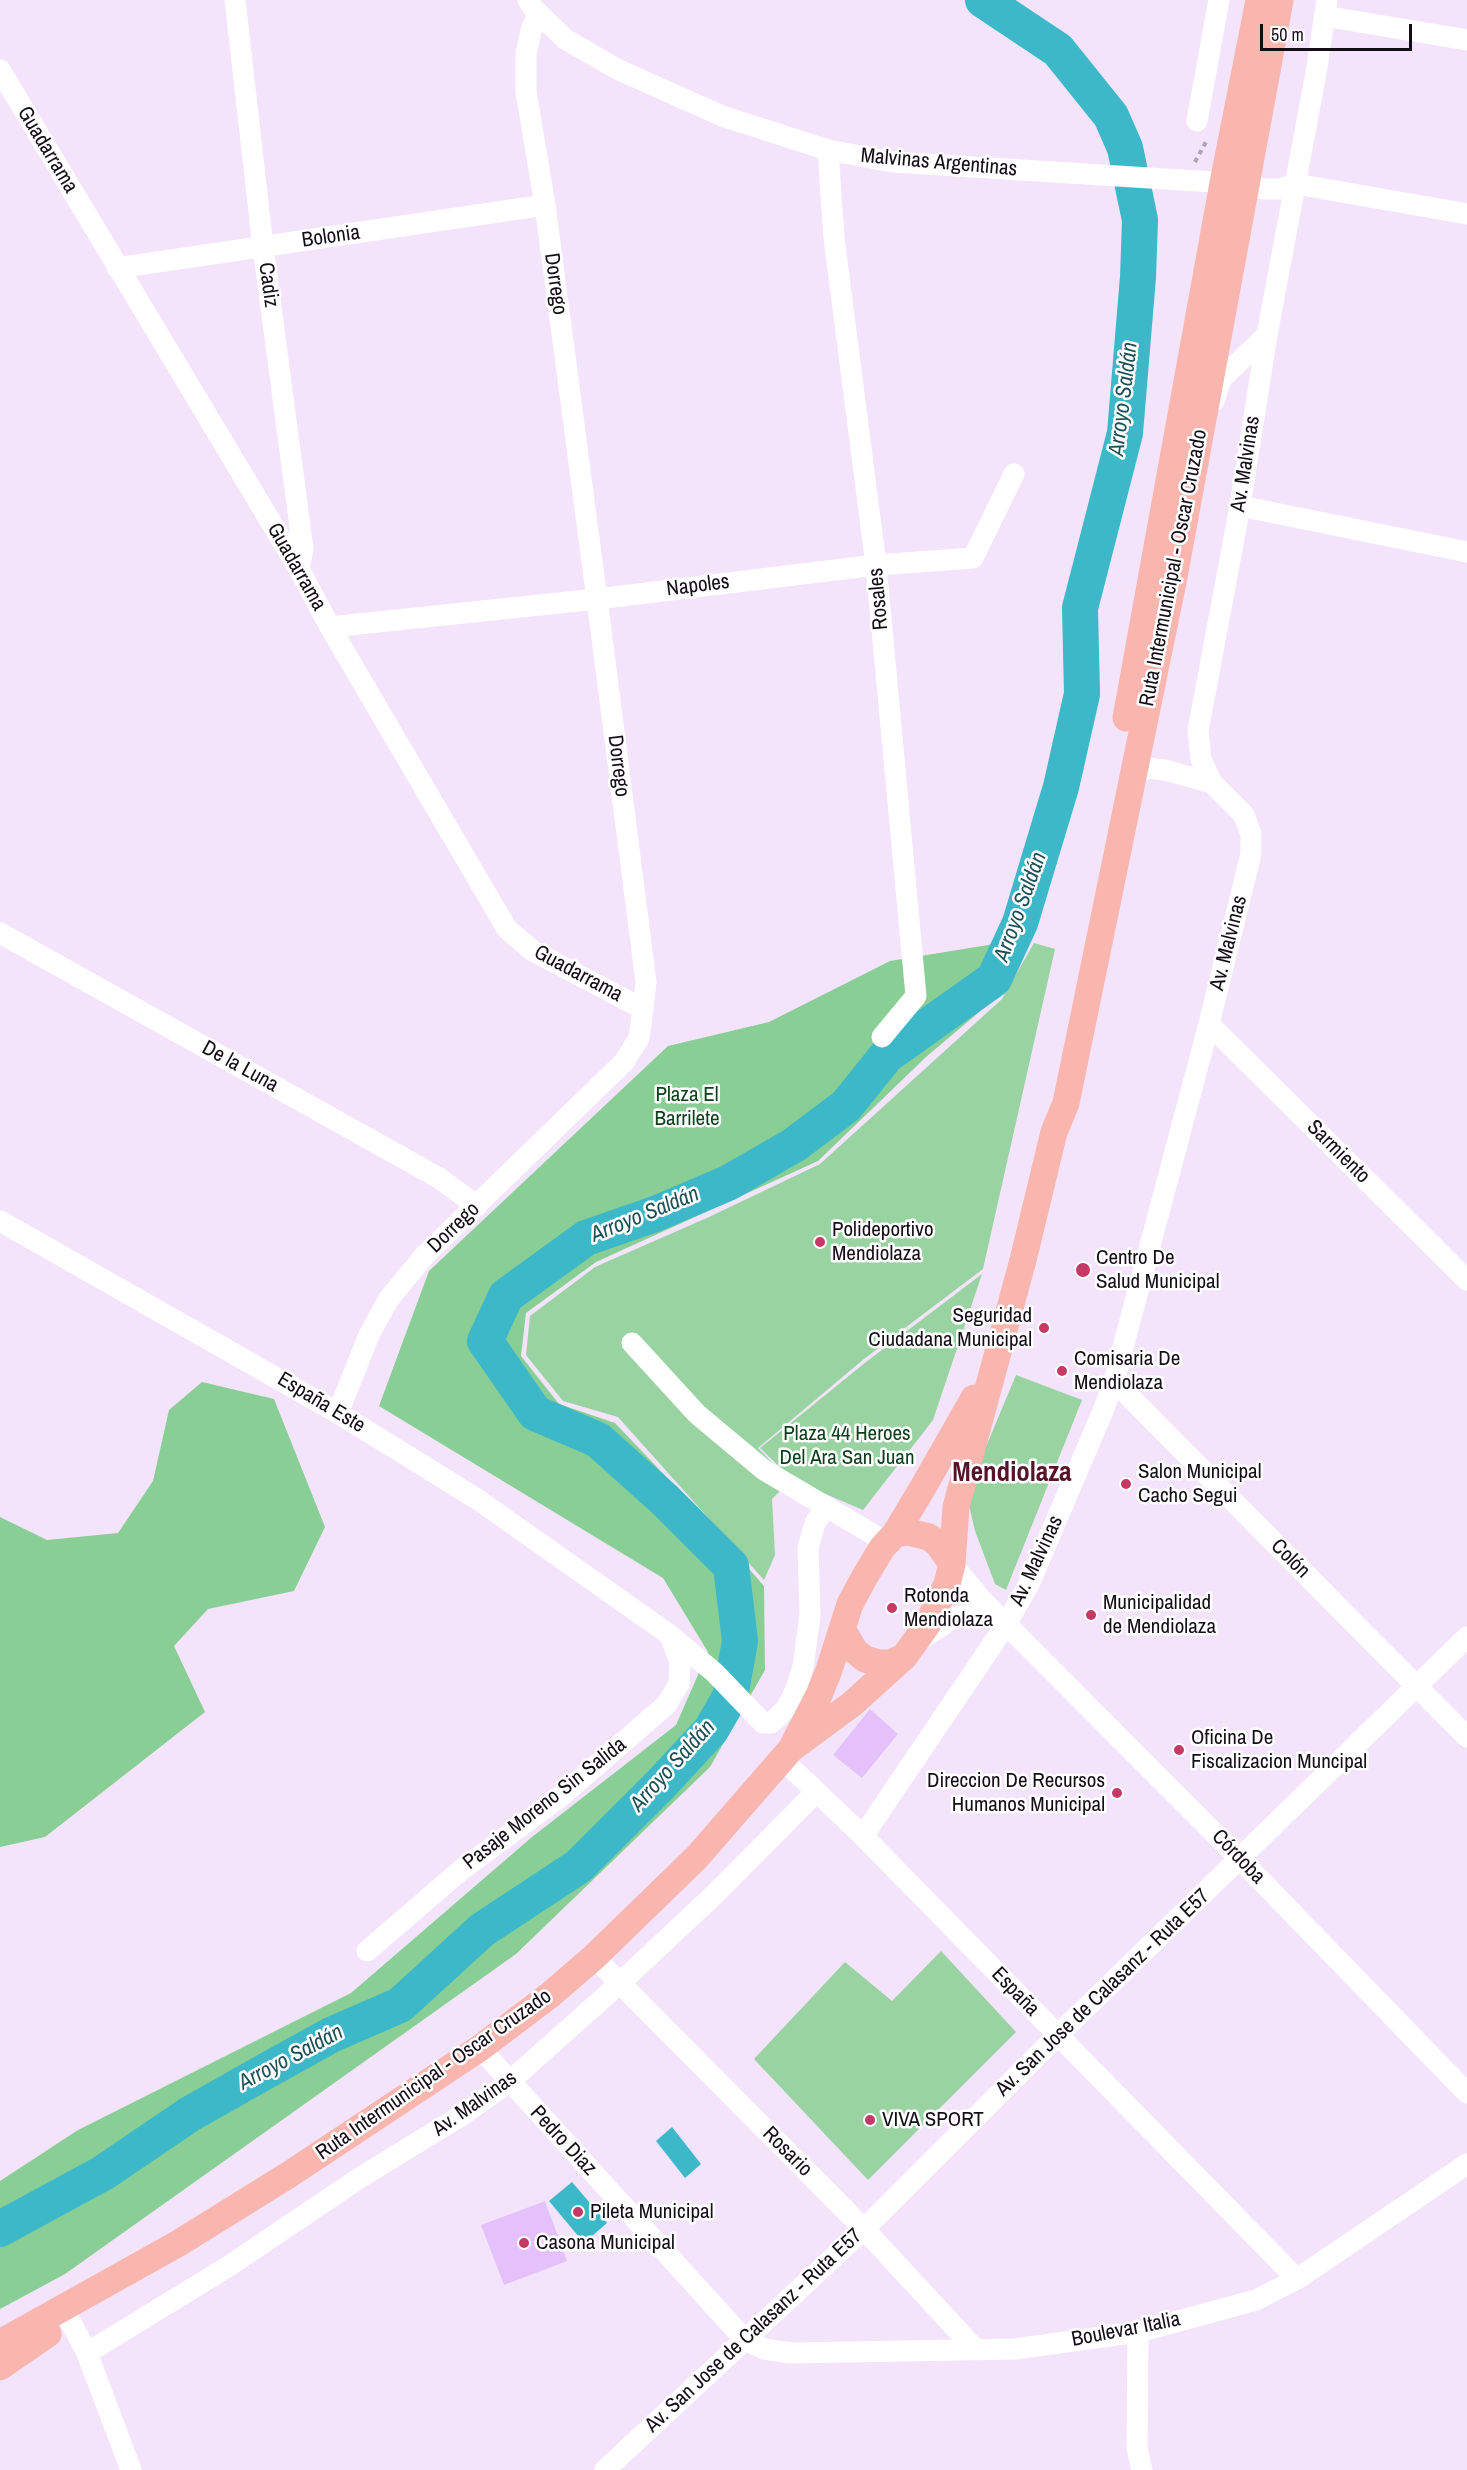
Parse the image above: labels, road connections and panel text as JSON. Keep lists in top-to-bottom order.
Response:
{
  "streets": {
    "main road": ["Ruta Intermunicipal - Oscar Cruzado"],
    "street": [
      "Guadarrama",
      "Malvinas Argentinas",
      "Bolonia",
      "Dorrego",
      "Cadiz",
      "Av. Malvinas",
      "Napoles",
      "Rosales",
      "De la Luna",
      "Sarmiento",
      "España Este",
      "Colón",
      "Pasaje Moreno Sin Salida",
      "Córdoba",
      "España",
      "Av. San Jose de Calasanz - Ruta E57",
      "Pedro Diaz",
      "Rosario",
      "Boulevar Italia"
    ]
  },
  "crossings": [
    ["Guadarrama", "Bolonia"],
    ["Guadarrama", "Dorrego"],
    ["Guadarrama", "Cadiz"],
    ["Guadarrama", "Napoles"],
    ["Malvinas Argentinas", "Dorrego"],
    ["Malvinas Argentinas", "Av. Malvinas"],
    ["Malvinas Argentinas", "Ruta Intermunicipal - Oscar Cruzado"],
    ["Malvinas Argentinas", "Rosales"],
    ["Bolonia", "Dorrego"],
    ["Bolonia", "Cadiz"],
    ["Dorrego", "Napoles"],
    ["Dorrego", "De la Luna"],
    ["Dorrego", "España Este"],
    ["Av. Malvinas", "Sarmiento"],
    ["Av. Malvinas", "Colón"],
    ["Av. Malvinas", "Córdoba"],
    ["Av. Malvinas", "España"],
    ["Av. Malvinas", "Pedro Diaz"],
    ["Av. Malvinas", "Rosario"],
    ["Ruta Intermunicipal - Oscar Cruzado", "Córdoba"],
    ["Ruta Intermunicipal - Oscar Cruzado", "España"],
    ["Ruta Intermunicipal - Oscar Cruzado", "Pedro Diaz"],
    ["Ruta Intermunicipal - Oscar Cruzado", "Rosario"],
    ["Napoles", "Rosales"],
    ["España Este", "Pasaje Moreno Sin Salida"],
    ["Colón", "Av. San Jose de Calasanz - Ruta E57"],
    ["Córdoba", "Av. San Jose de Calasanz - Ruta E57"],
    ["España", "Av. San Jose de Calasanz - Ruta E57"],
    ["España", "Boulevar Italia"],
    ["Av. San Jose de Calasanz - Ruta E57", "Pedro Diaz"],
    ["Av. San Jose de Calasanz - Ruta E57", "Rosario"],
    ["Av. San Jose de Calasanz - Ruta E57", "Boulevar Italia"],
    ["Pedro Diaz", "Boulevar Italia"],
    ["Rosario", "Boulevar Italia"]
  ],
  "districts": ["Mendiolaza"],
  "water": ["Arroyo Saldán"],
  "parks": ["Plaza El Barrilete", "Plaza 44 Heroes Del Ara San Juan"],
  "places": [
    "Polideportivo Mendiolaza",
    "Centro De Salud Municipal",
    "Seguridad Ciudadana Municipal",
    "Comisaria De Mendiolaza",
    "Salon Municipal Cacho Segui",
    "Rotonda Mendiolaza",
    "Municipalidad de Mendiolaza",
    "Oficina De Fiscalizacion Muncipal",
    "Direccion De Recursos Humanos Municipal",
    "VIVA SPORT",
    "Pileta Municipal",
    "Casona Municipal"
  ],
  "scale_bar": "50 m"
}
